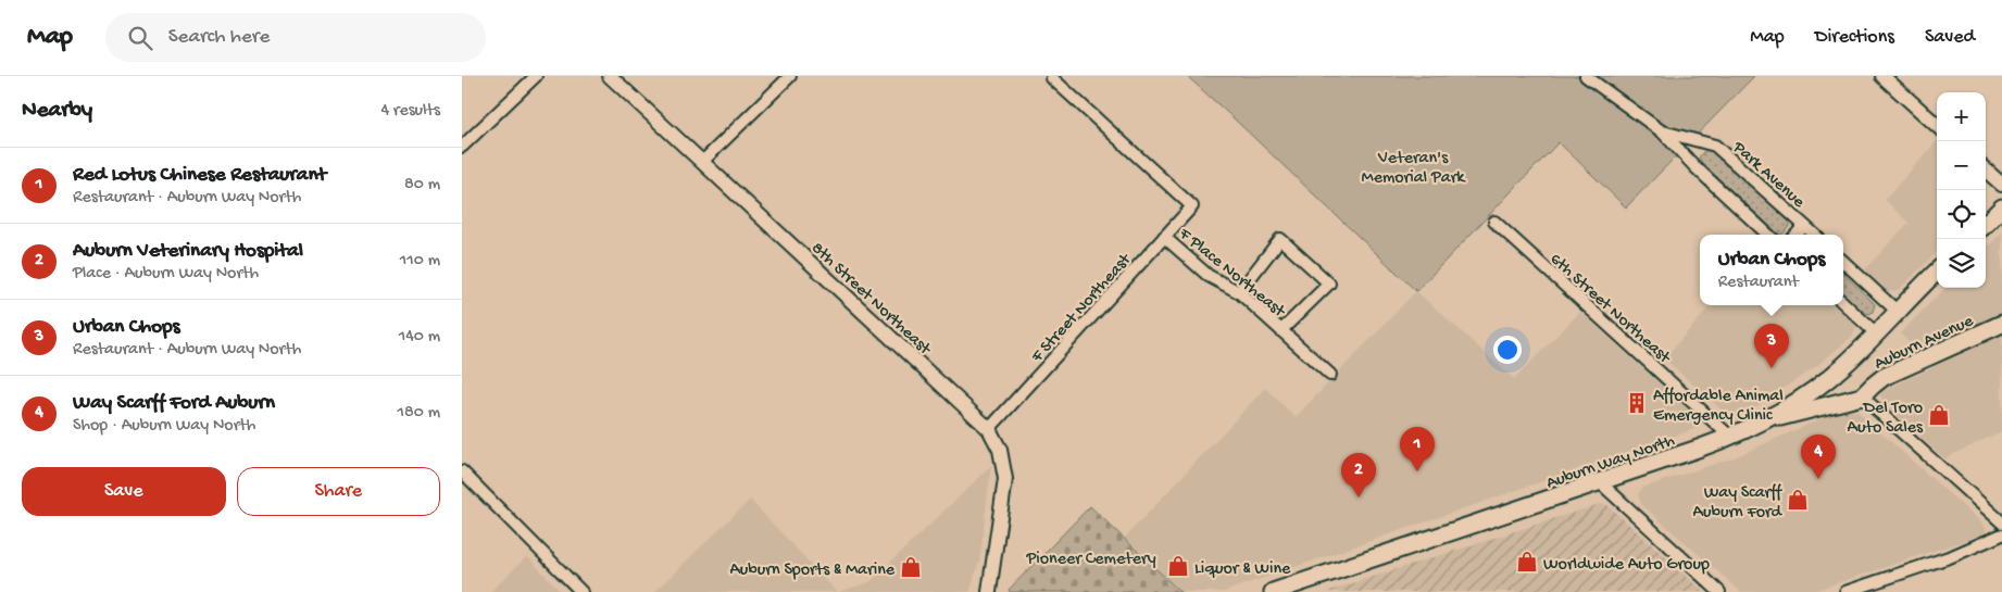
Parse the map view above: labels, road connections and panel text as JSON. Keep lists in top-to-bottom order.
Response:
{
  "streets": {
    "main road": ["Auburn Avenue", "Auburn Way North"],
    "street": [
      "Park Avenue",
      "F Place Northeast",
      "8th Street Northeast",
      "F Street Northeast",
      "6th Street Northeast"
    ]
  },
  "crossings": [
    ["F Place Northeast", "F Street Northeast"],
    ["8th Street Northeast", "F Street Northeast"],
    ["6th Street Northeast", "Auburn Way North"]
  ],
  "parks": ["Veteran's Memorial Park", "Pioneer Cemetery"],
  "places": {
    "building": ["Affordable Animal Emergency Clinic"],
    "shop": [
      "Del Toro Auto Sales",
      "Way Scarff Auburn Ford",
      "Worldwide Auto Group",
      "Liquor & Wine",
      "Auburn Sports & Marine"
    ]
  },
  "page": {
    "header": "Map",
    "search": "Search here",
    "nav": ["Map", "Directions", "Saved"],
    "heading": ["Nearby", "4 results"],
    "map_buttons": ["+", "−"],
    "list": [
      {
        "mark": "1",
        "name": "Red Lotus Chinese Restaurant",
        "note": "Restaurant · Auburn Way North",
        "value": "80 m"
      },
      {
        "mark": "2",
        "name": "Auburn Veterinary Hospital",
        "note": "Place · Auburn Way North",
        "value": "110 m"
      },
      {
        "mark": "3",
        "name": "Urban Chops",
        "note": "Restaurant · Auburn Way North",
        "value": "140 m"
      },
      {
        "mark": "4",
        "name": "Way Scarff Ford Auburn",
        "note": "Shop · Auburn Way North",
        "value": "180 m"
      }
    ],
    "popup": ["Urban Chops", "Restaurant"],
    "pins": [
      "3",
      "1",
      "4",
      "2"
    ],
    "buttons": ["Save", "Share"]
  }
}
